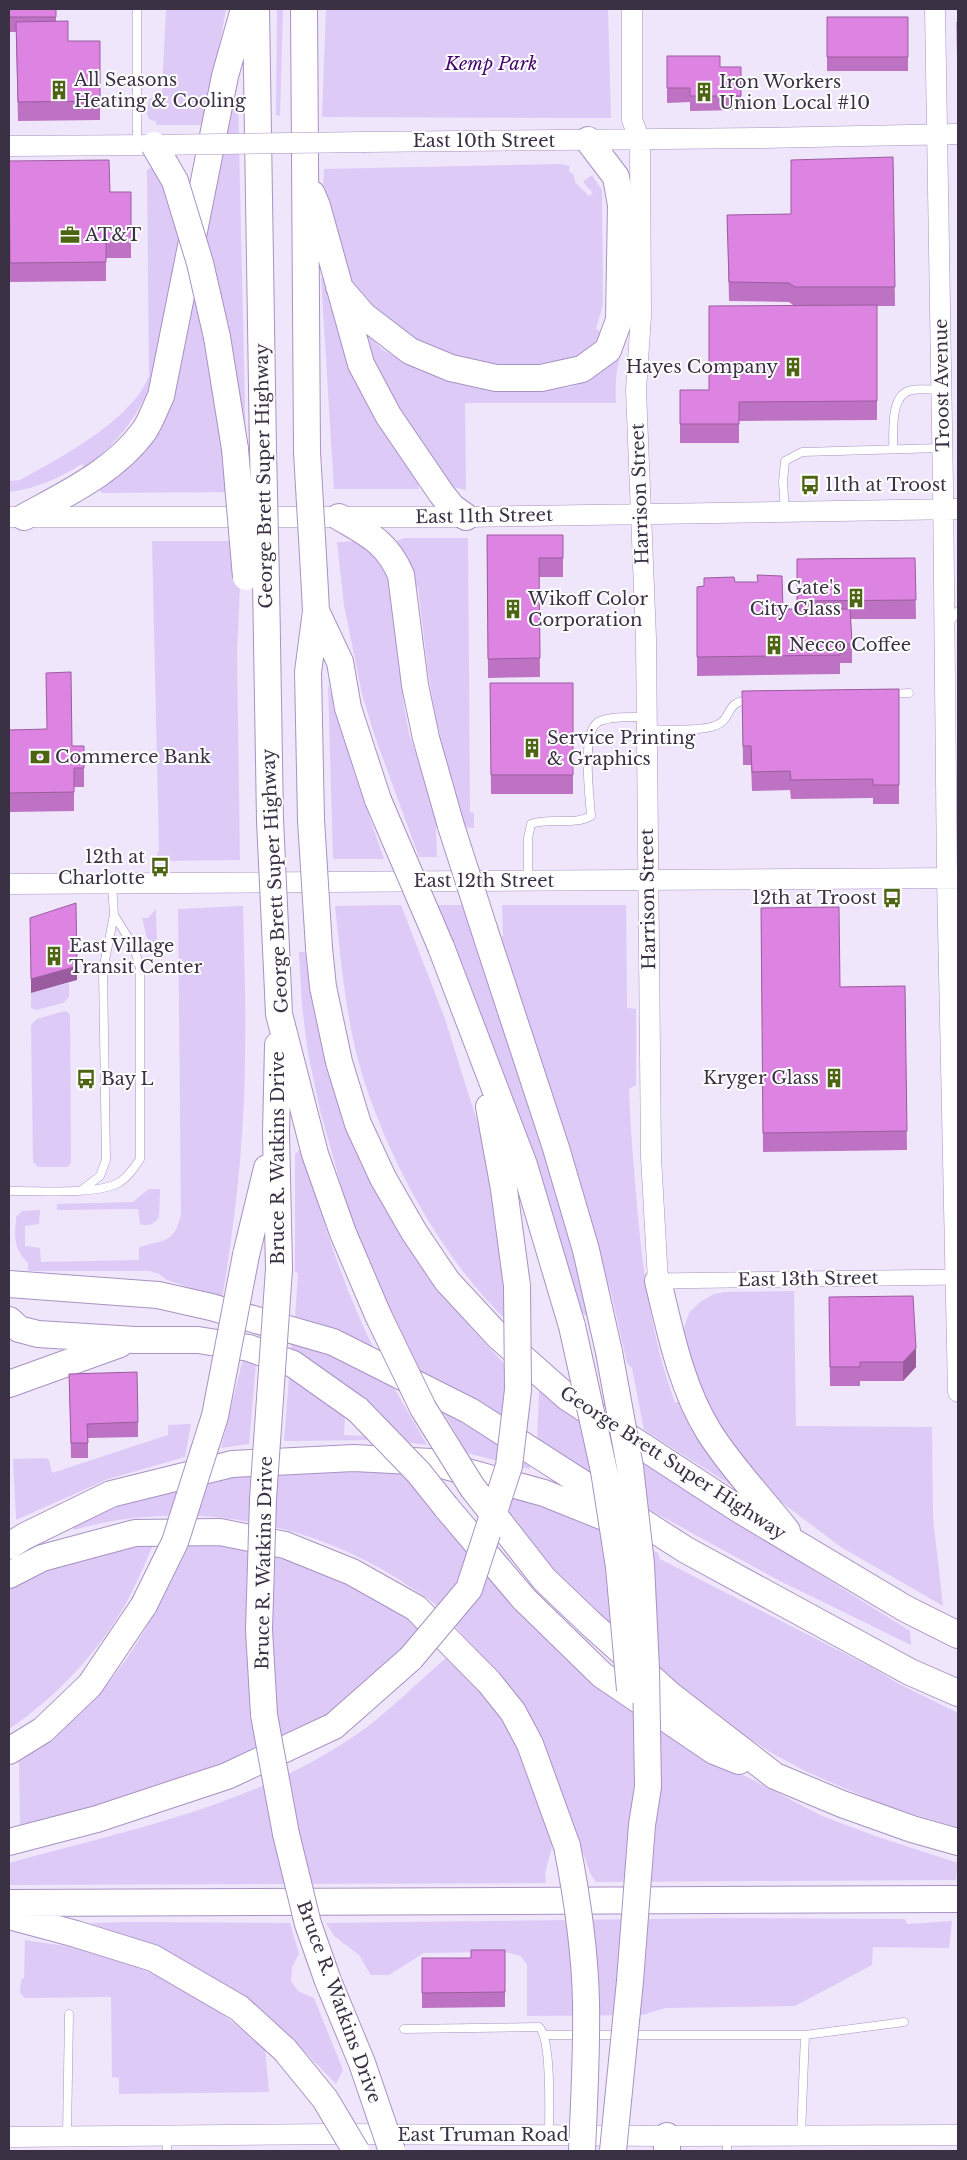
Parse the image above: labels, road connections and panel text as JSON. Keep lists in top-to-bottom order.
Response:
{
  "streets": {
    "highway": ["George Brett Super Highway", "Bruce R. Watkins Drive"],
    "main road": [
      "East 10th Street",
      "Troost Avenue",
      "Harrison Street",
      "East 11th Street",
      "East 12th Street",
      "East Truman Road"
    ],
    "street": ["East 13th Street"]
  },
  "crossings": [
    ["East 10th Street", "Troost Avenue"],
    ["East 10th Street", "Harrison Street"],
    ["Troost Avenue", "East 11th Street"],
    ["Troost Avenue", "East 12th Street"],
    ["Troost Avenue", "East 13th Street"],
    ["George Brett Super Highway", "Bruce R. Watkins Drive"],
    ["Harrison Street", "East 11th Street"],
    ["Harrison Street", "East 12th Street"],
    ["Harrison Street", "East 13th Street"]
  ],
  "parks": ["Kemp Park"],
  "places": {
    "building": [
      "All Seasons Heating & Cooling",
      "Iron Workers Union Local #10",
      "Hayes Company",
      "Gate's City Glass",
      "Wikoff Color Corporation",
      "Necco Coffee",
      "Service Printing & Graphics",
      "East Village Transit Center",
      "Kryger Glass"
    ],
    "office": ["AT&T"],
    "bus stop": [
      "11th at Troost",
      "12th at Charlotte",
      "12th at Troost",
      "Bay L"
    ],
    "bank": ["Commerce Bank"]
  }
}
